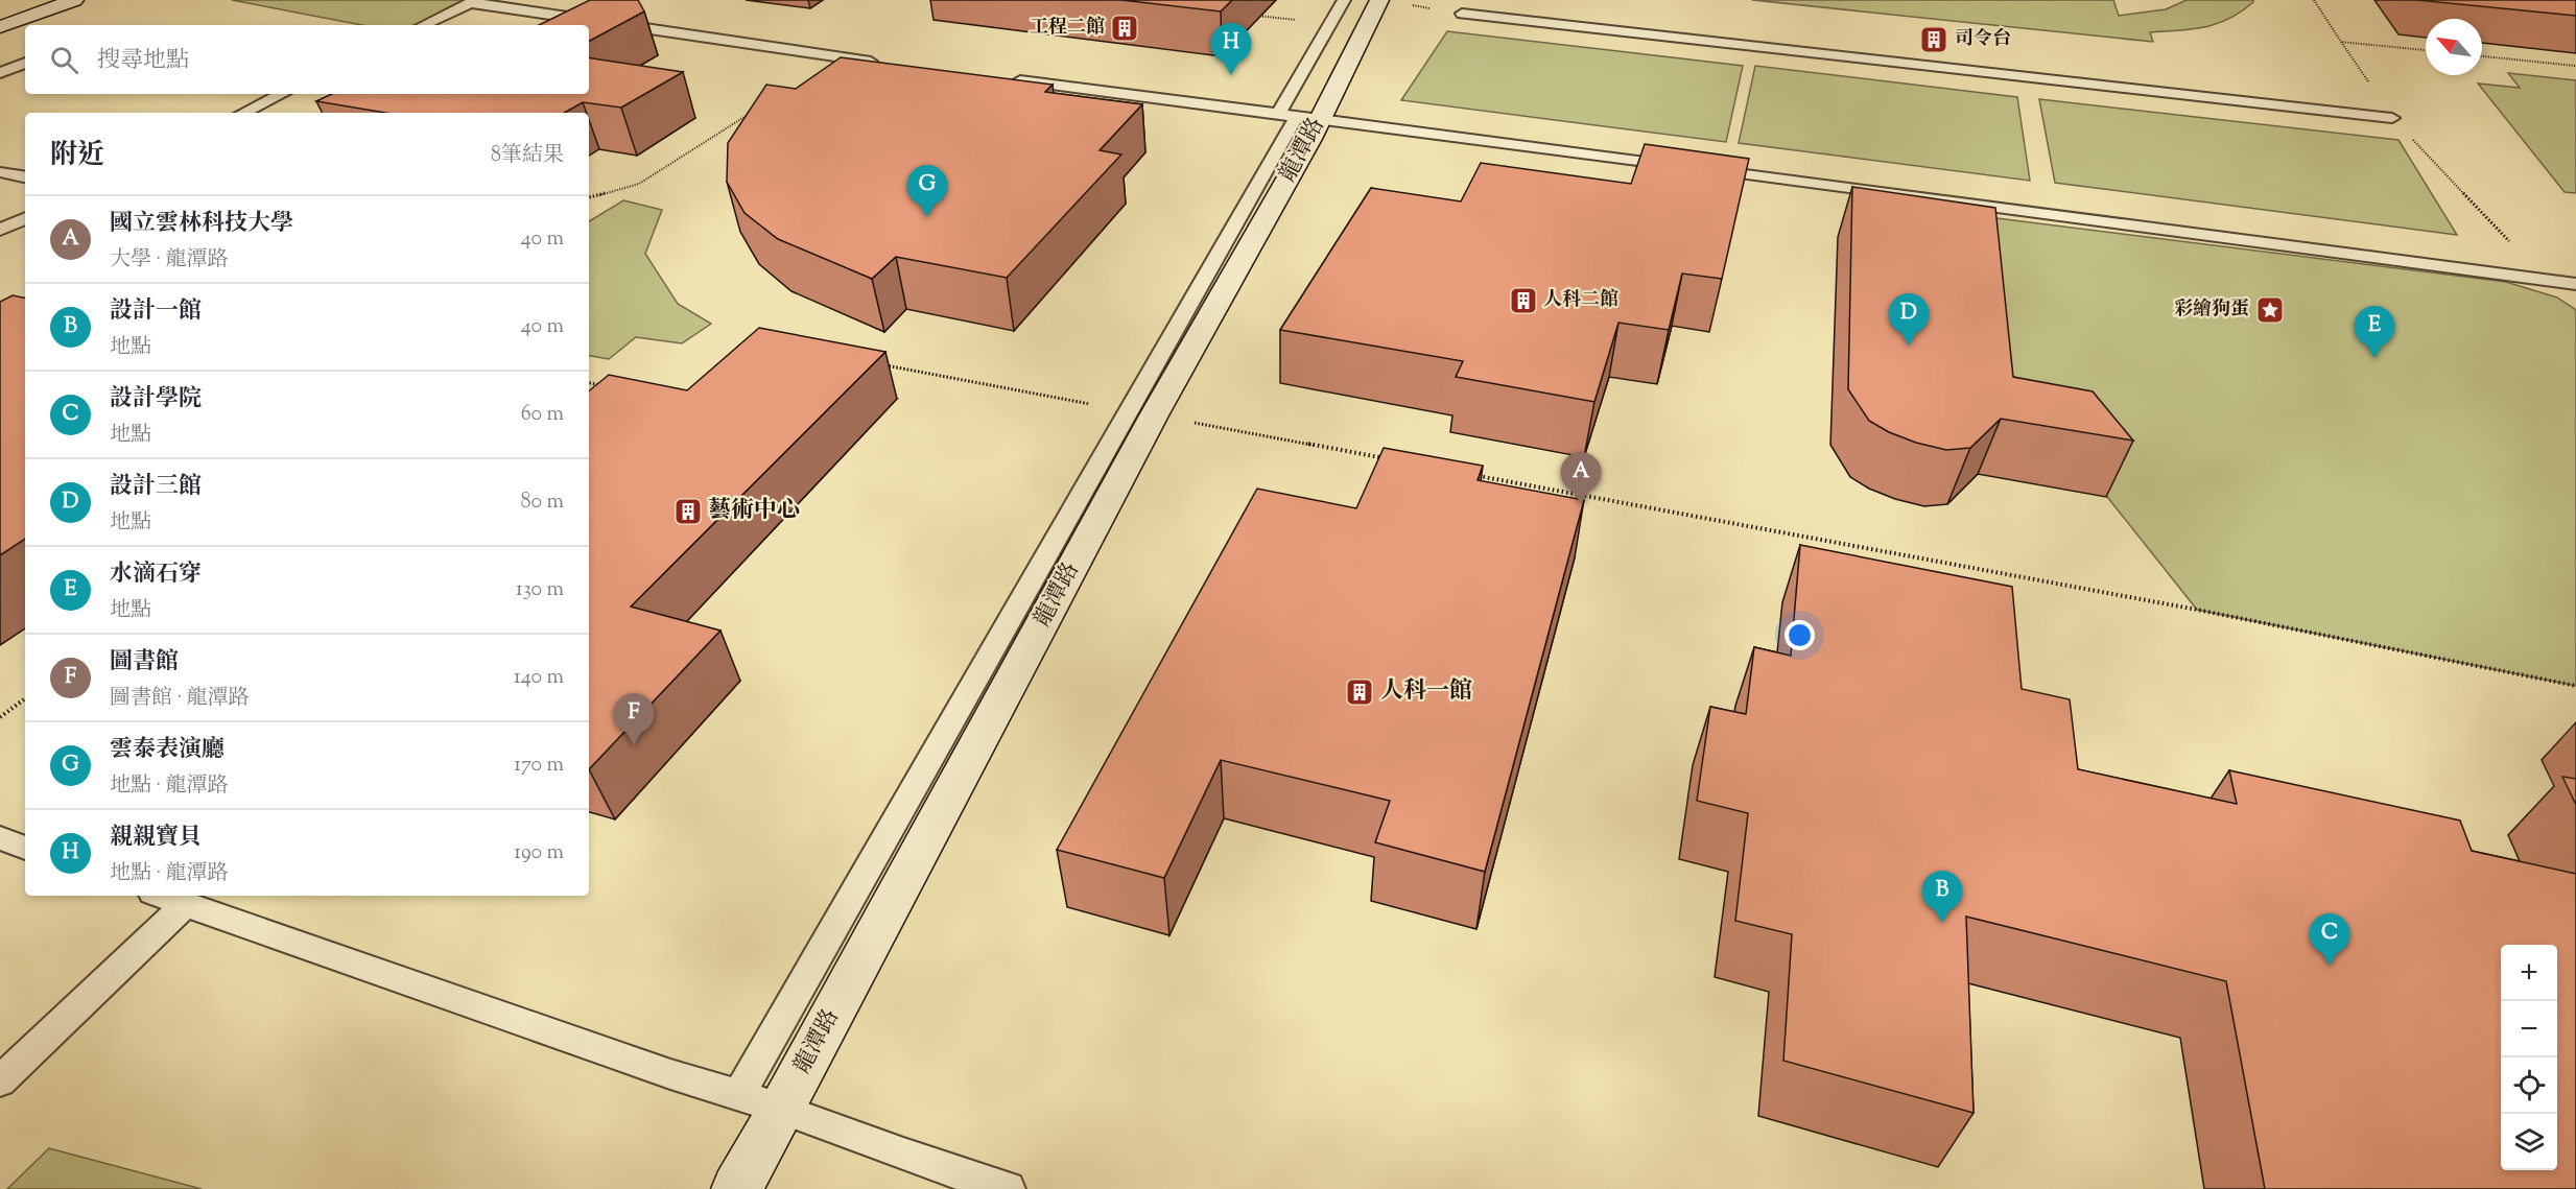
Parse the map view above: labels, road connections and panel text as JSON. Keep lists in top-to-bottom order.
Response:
{
  "streets": {
    "street": ["龍潭路"]
  },
  "places": {
    "building": [
      "工程二館",
      "司令台",
      "人科二館",
      "藝術中心",
      "人科一館"
    ],
    "place": ["彩繪狗蛋"]
  },
  "north": "top left",
  "page": {
    "pins": [
      "H",
      "G",
      "D",
      "E",
      "A",
      "F",
      "B",
      "C"
    ],
    "search": "搜尋地點",
    "heading": ["附近", "8筆結果"],
    "list": [
      {
        "mark": "A",
        "name": "國立雲林科技大學",
        "note": "大學 · 龍潭路",
        "value": "40 m"
      },
      {
        "mark": "B",
        "name": "設計一館",
        "note": "地點",
        "value": "40 m"
      },
      {
        "mark": "C",
        "name": "設計學院",
        "note": "地點",
        "value": "60 m"
      },
      {
        "mark": "D",
        "name": "設計三館",
        "note": "地點",
        "value": "80 m"
      },
      {
        "mark": "E",
        "name": "水滴石穿",
        "note": "地點",
        "value": "130 m"
      },
      {
        "mark": "F",
        "name": "圖書館",
        "note": "圖書館 · 龍潭路",
        "value": "140 m"
      },
      {
        "mark": "G",
        "name": "雲泰表演廳",
        "note": "地點 · 龍潭路",
        "value": "170 m"
      },
      {
        "mark": "H",
        "name": "親親寶貝",
        "note": "地點 · 龍潭路",
        "value": "190 m"
      }
    ],
    "map_buttons": ["+", "−"]
  }
}
